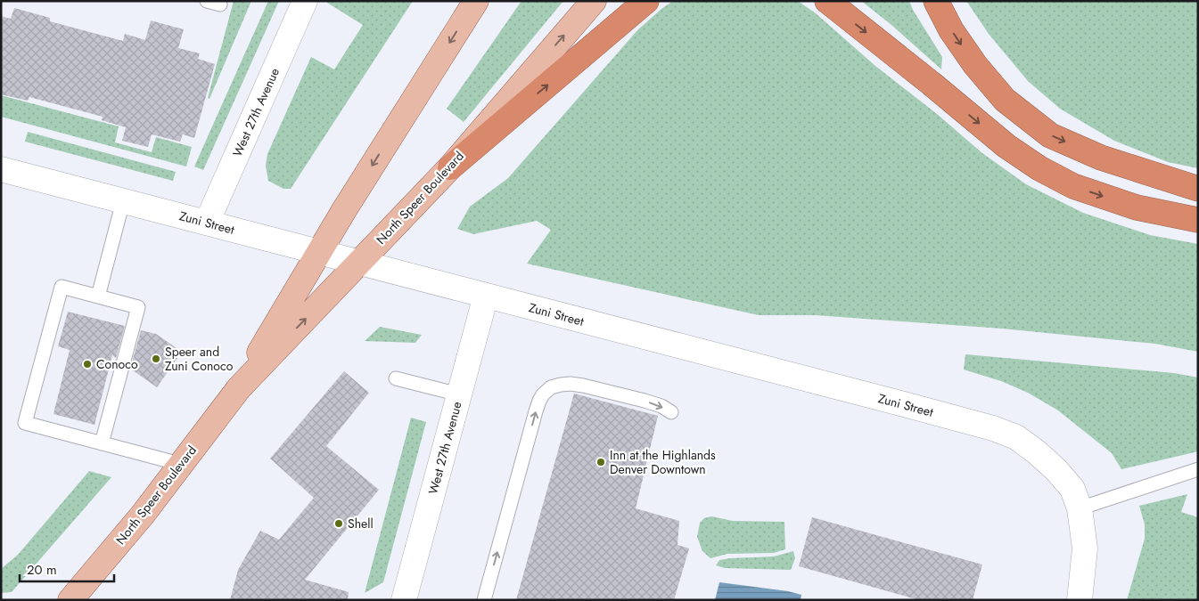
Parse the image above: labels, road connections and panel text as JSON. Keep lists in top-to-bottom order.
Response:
{
  "streets": {
    "main road": ["North Speer Boulevard"],
    "street": ["West 27th Avenue", "Zuni Street"]
  },
  "crossings": [
    ["West 27th Avenue", "Zuni Street"],
    ["North Speer Boulevard", "Zuni Street"]
  ],
  "places": [
    "Speer and Zuni Conoco",
    "Conoco",
    "Inn at the Highlands Denver Downtown",
    "Shell"
  ],
  "scale_bar": "20 m"
}
